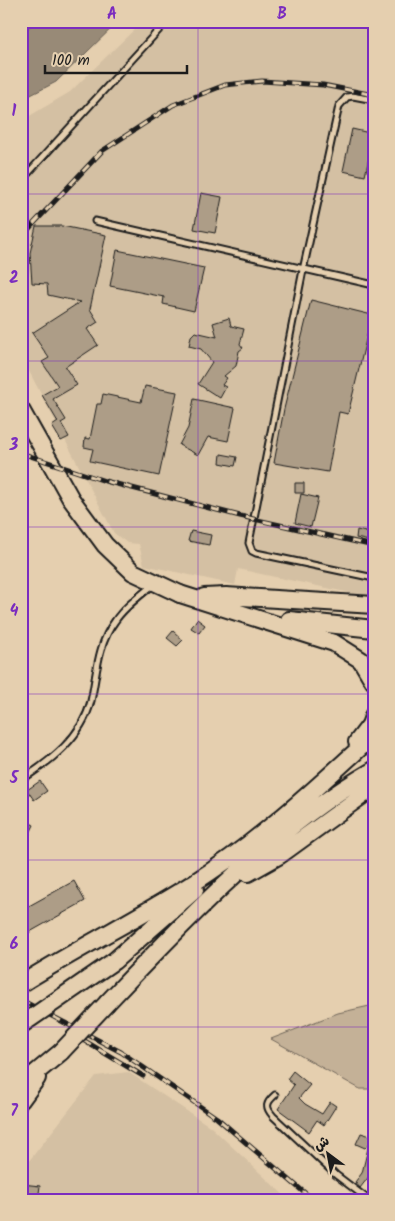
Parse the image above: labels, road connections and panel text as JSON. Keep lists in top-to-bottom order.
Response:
{
  "scale_bar": "100 m",
  "north": "top left",
  "grid": {
    "columns": ["A", "B"],
    "rows": [
      "1",
      "2",
      "3",
      "4",
      "5",
      "6",
      "7"
    ]
  }
}
